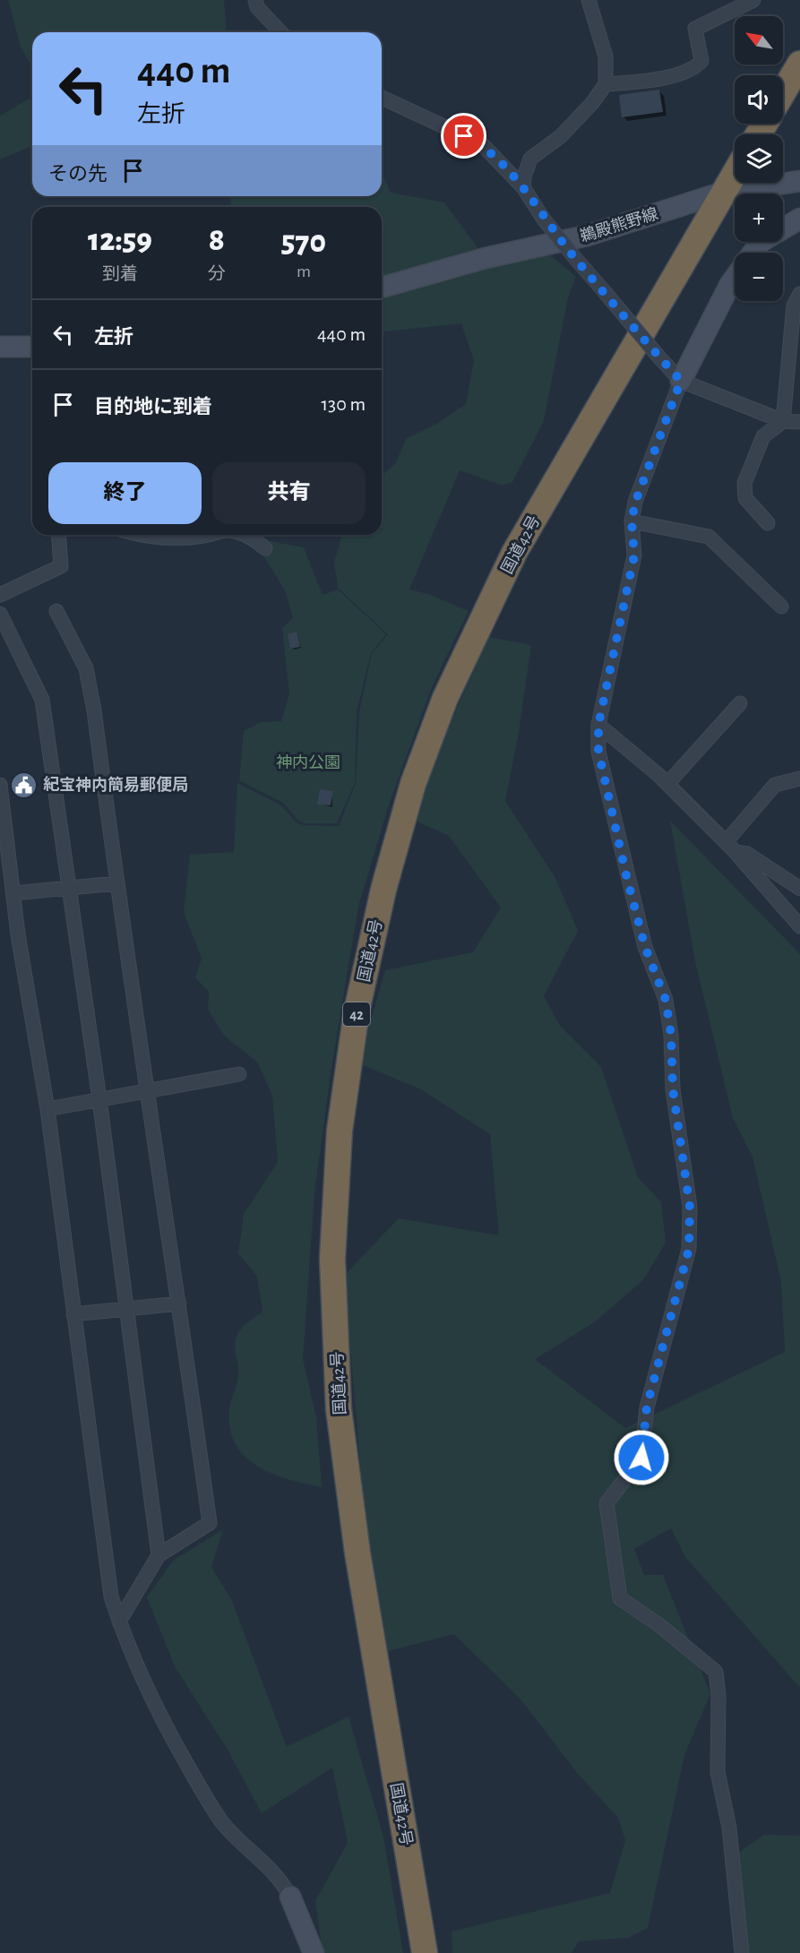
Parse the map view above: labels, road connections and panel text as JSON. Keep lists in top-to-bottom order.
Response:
{
  "streets": {
    "highway": ["国道42号", "42"],
    "main road": ["鵜殿熊野線"]
  },
  "crossings": [
    ["鵜殿熊野線", "国道42号"]
  ],
  "parks": ["神内公園"],
  "places": {
    "public building": ["紀宝神内簡易郵便局"]
  },
  "north": "top left",
  "page": {
    "map_buttons": ["+", "−"],
    "turn": ["440 m", "左折"],
    "then": "その先",
    "eta": [
      "12:59",
      "到着",
      "8",
      "分",
      "570",
      "m"
    ],
    "list": [
      {
        "name": "左折",
        "value": "440 m"
      },
      {
        "name": "目的地に到着",
        "value": "130 m"
      }
    ],
    "buttons": ["終了", "共有"]
  }
}
